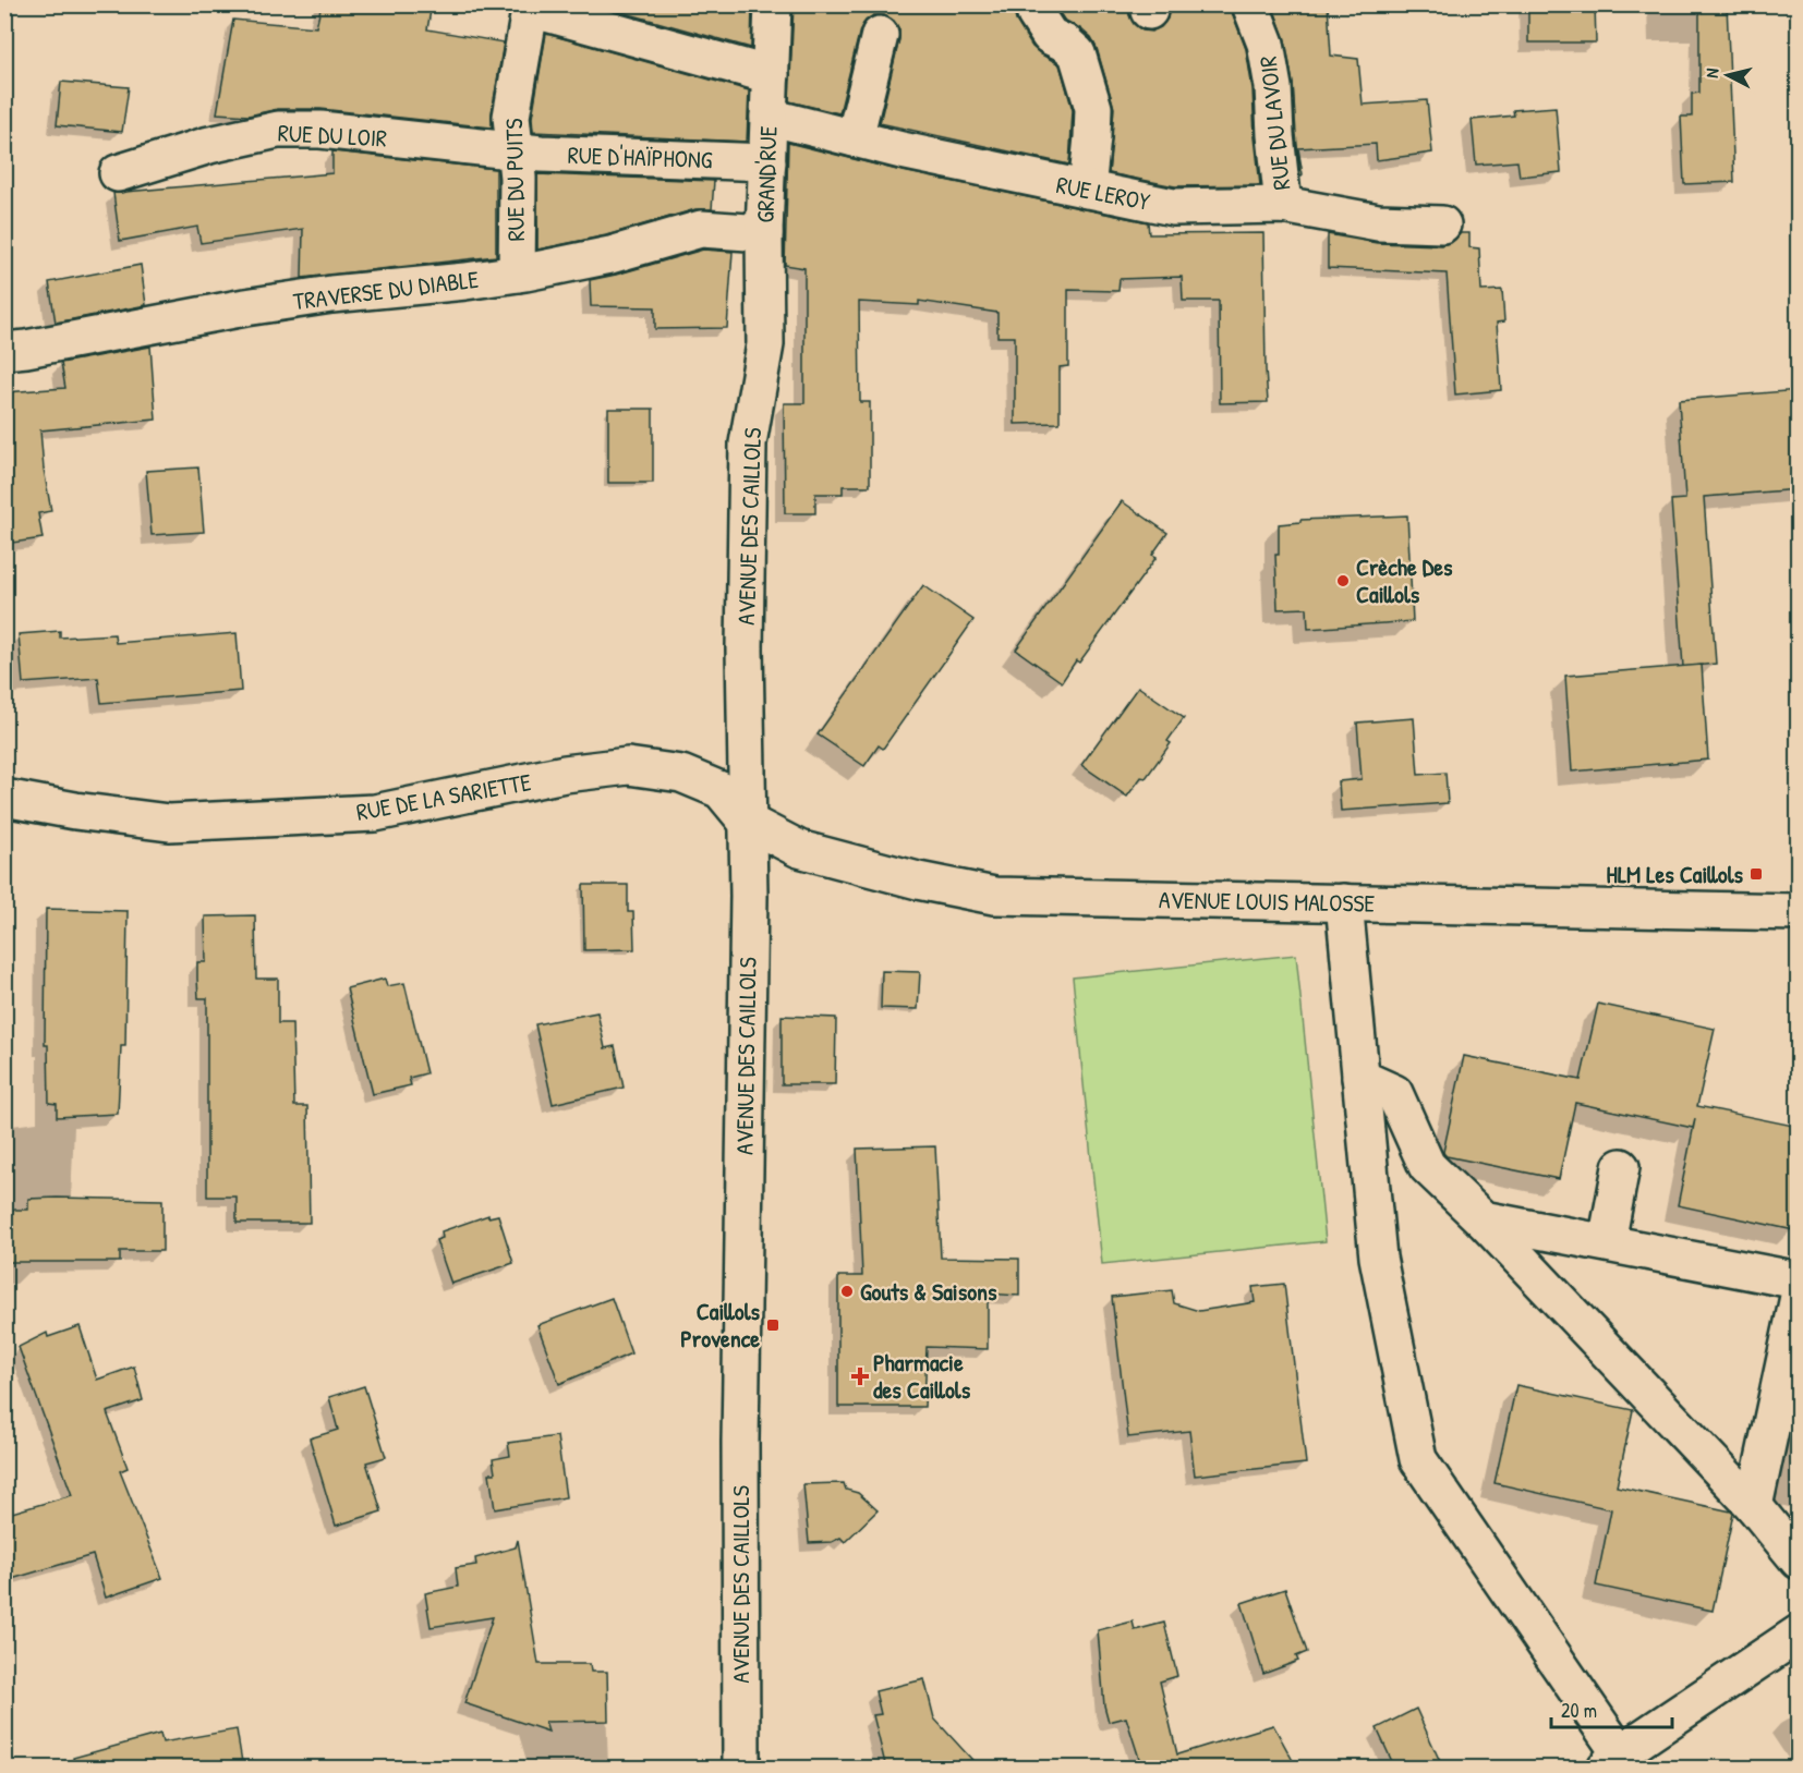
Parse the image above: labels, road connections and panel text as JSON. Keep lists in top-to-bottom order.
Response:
{
  "streets": {
    "street": [
      "RUE DU LAVOIR",
      "RUE DU LOIR",
      "RUE D'HAÏPHONG",
      "GRAND'RUE",
      "RUE DU PUITS",
      "RUE LEROY",
      "TRAVERSE DU DIABLE",
      "AVENUE DES CAILLOLS",
      "RUE DE LA SARIETTE",
      "AVENUE LOUIS MALOSSE"
    ]
  },
  "crossings": [
    ["RUE DU LAVOIR", "RUE LEROY"],
    ["RUE DU LOIR", "RUE D'HAÏPHONG"],
    ["RUE DU LOIR", "RUE DU PUITS"],
    ["RUE D'HAÏPHONG", "GRAND'RUE"],
    ["RUE D'HAÏPHONG", "RUE DU PUITS"],
    ["GRAND'RUE", "RUE LEROY"],
    ["GRAND'RUE", "TRAVERSE DU DIABLE"],
    ["GRAND'RUE", "AVENUE DES CAILLOLS"],
    ["RUE DU PUITS", "TRAVERSE DU DIABLE"],
    ["AVENUE DES CAILLOLS", "RUE DE LA SARIETTE"],
    ["AVENUE DES CAILLOLS", "AVENUE LOUIS MALOSSE"],
    ["RUE DE LA SARIETTE", "AVENUE LOUIS MALOSSE"]
  ],
  "places": {
    "other": ["Crèche Des Caillols", "Gouts & Saisons"],
    "transit": ["HLM Les Caillols", "Caillols Provence"],
    "health": ["Pharmacie des Caillols"]
  },
  "scale_bar": "20 m",
  "north": "left"
}
